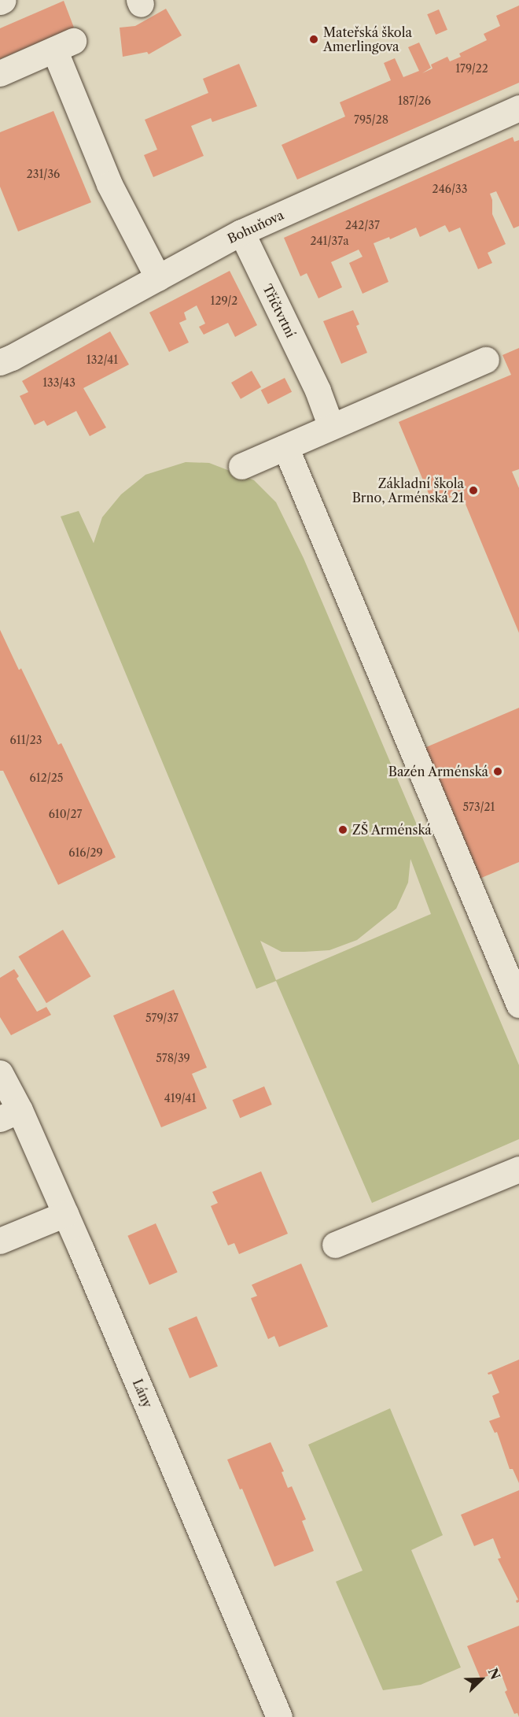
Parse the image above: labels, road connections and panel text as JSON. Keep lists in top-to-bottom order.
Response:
{
  "streets": {
    "street": ["Bohuňova", "Tříčtvrtní", "Lány"]
  },
  "crossings": [
    ["Bohuňova", "Tříčtvrtní"]
  ],
  "places": [
    "Mateřská škola Amerlingova",
    "Základní škola Brno, Arménská 21",
    "Bazén Arménská",
    "ZŠ Arménská"
  ],
  "house_numbers": [
    "179/22",
    "187/26",
    "795/28",
    "231/36",
    "246/33",
    "242/37",
    "241/37a",
    "129/2",
    "132/41",
    "133/43",
    "611/23",
    "612/25",
    "573/21",
    "610/27",
    "616/29",
    "579/37",
    "578/39",
    "419/41"
  ],
  "north": "top right"
}
